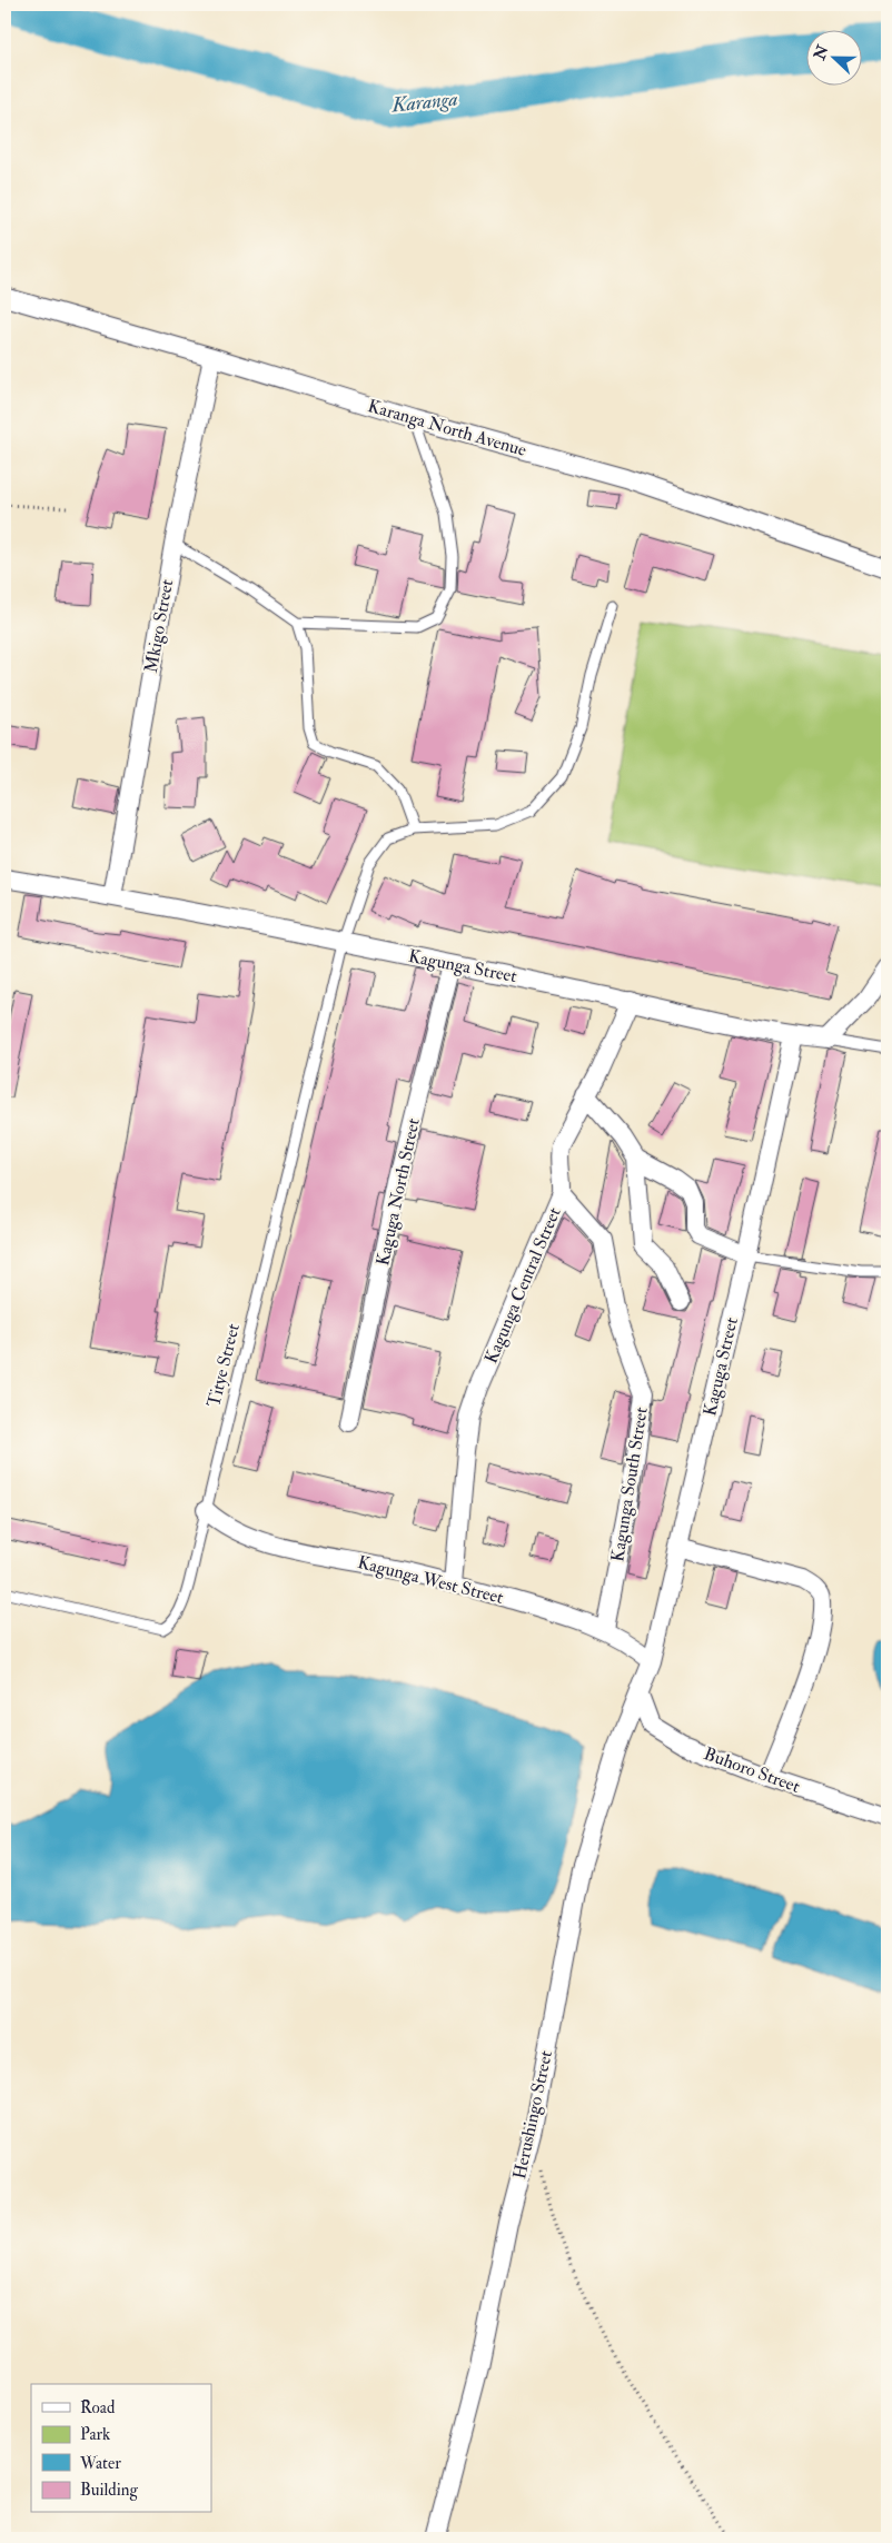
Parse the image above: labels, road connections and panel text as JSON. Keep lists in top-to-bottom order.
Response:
{
  "streets": {
    "street": [
      "Karanga North Avenue",
      "Mkigo Street",
      "Kagunga Street",
      "Kaguga North Street",
      "Kagunga Central Street",
      "Kaguga Street",
      "Kagunga South Street",
      "Kagunga West Street",
      "Buhoro Street",
      "Herushingo Street"
    ],
    "lane": ["Titye Street"]
  },
  "crossings": [
    ["Karanga North Avenue", "Mkigo Street"],
    ["Mkigo Street", "Kagunga Street"],
    ["Kagunga Street", "Kaguga North Street"],
    ["Kagunga Street", "Kagunga Central Street"],
    ["Kagunga Street", "Titye Street"],
    ["Kagunga Street", "Kaguga Street"],
    ["Kagunga Central Street", "Kagunga South Street"],
    ["Kagunga Central Street", "Kagunga West Street"],
    ["Titye Street", "Kagunga West Street"],
    ["Kaguga Street", "Kagunga West Street"],
    ["Kaguga Street", "Buhoro Street"],
    ["Kaguga Street", "Herushingo Street"],
    ["Kagunga South Street", "Kagunga West Street"],
    ["Buhoro Street", "Herushingo Street"]
  ],
  "water": ["Karanga"],
  "legend": [
    "Road",
    "Park",
    "Water",
    "Building"
  ],
  "north": "left"
}
